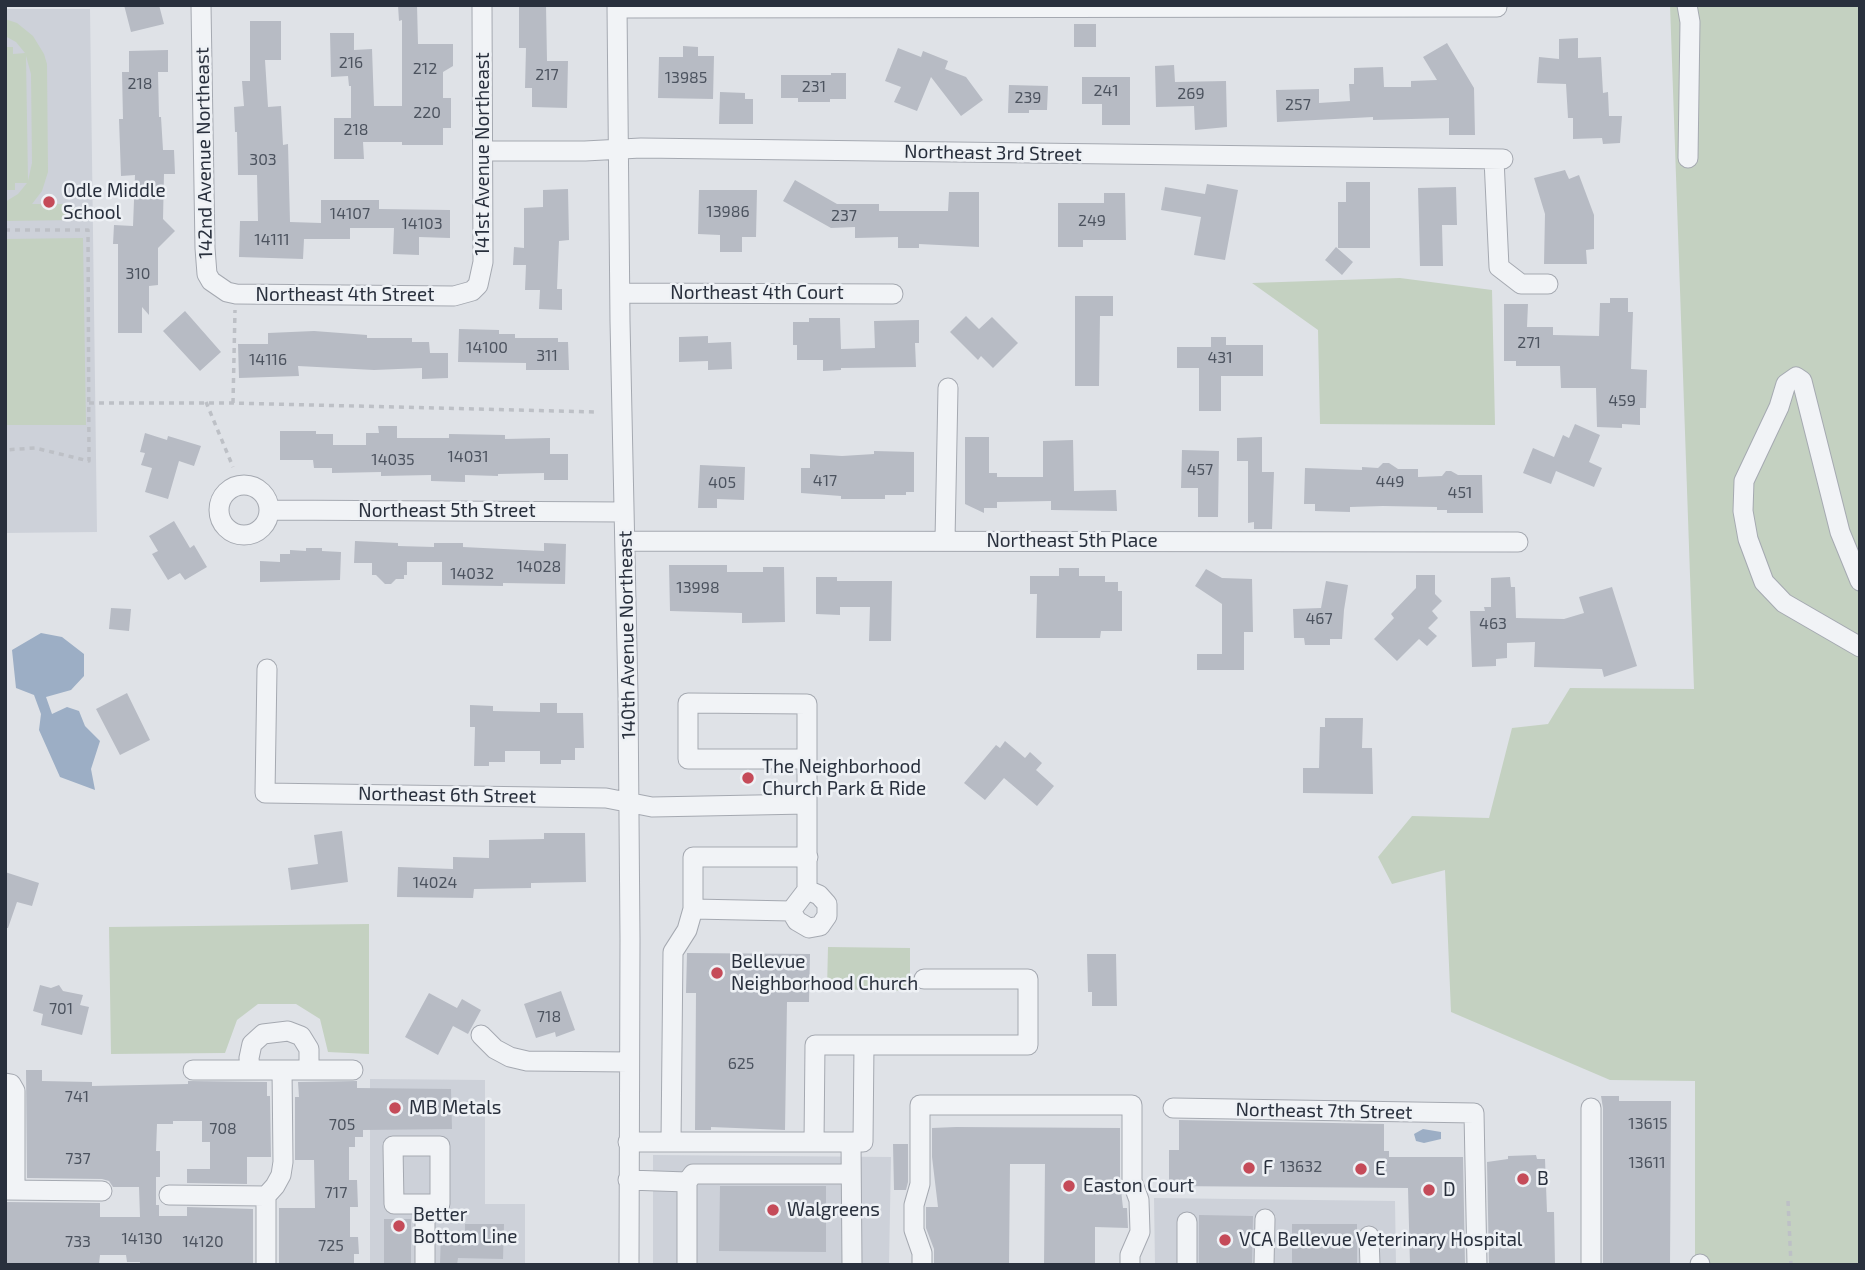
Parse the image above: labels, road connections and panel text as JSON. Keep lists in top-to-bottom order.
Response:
{
  "streets": {
    "street": [
      "142nd Avenue Northeast",
      "Northeast 3rd Street",
      "141st Avenue Northeast",
      "Northeast 4th Court",
      "Northeast 4th Street",
      "Northeast 5th Street",
      "Northeast 5th Place",
      "140th Avenue Northeast",
      "Northeast 6th Street",
      "Northeast 7th Street"
    ]
  },
  "crossings": [
    ["142nd Avenue Northeast", "Northeast 4th Street"],
    ["Northeast 3rd Street", "141st Avenue Northeast"],
    ["Northeast 3rd Street", "140th Avenue Northeast"],
    ["141st Avenue Northeast", "Northeast 4th Street"],
    ["Northeast 4th Court", "140th Avenue Northeast"],
    ["Northeast 5th Street", "140th Avenue Northeast"],
    ["Northeast 5th Place", "140th Avenue Northeast"],
    ["140th Avenue Northeast", "Northeast 6th Street"]
  ],
  "places": [
    "Odle Middle School",
    "The Neighborhood Church Park & Ride",
    "Bellevue Neighborhood Church",
    "MB Metals",
    "F",
    "E",
    "B",
    "Easton Court",
    "D",
    "Walgreens",
    "Better Bottom Line",
    "VCA Bellevue Veterinary Hospital"
  ],
  "house_numbers": [
    "216",
    "212",
    "217",
    "13985",
    "218",
    "231",
    "241",
    "269",
    "239",
    "257",
    "220",
    "218",
    "303",
    "13986",
    "14107",
    "237",
    "249",
    "14103",
    "14111",
    "310",
    "271",
    "14100",
    "311",
    "431",
    "14116",
    "459",
    "14031",
    "14035",
    "457",
    "417",
    "449",
    "405",
    "451",
    "14028",
    "14032",
    "13998",
    "467",
    "463",
    "14024",
    "701",
    "718",
    "625",
    "741",
    "13615",
    "705",
    "708",
    "737",
    "13611",
    "13632",
    "717",
    "14130",
    "733",
    "14120",
    "725"
  ]
}
